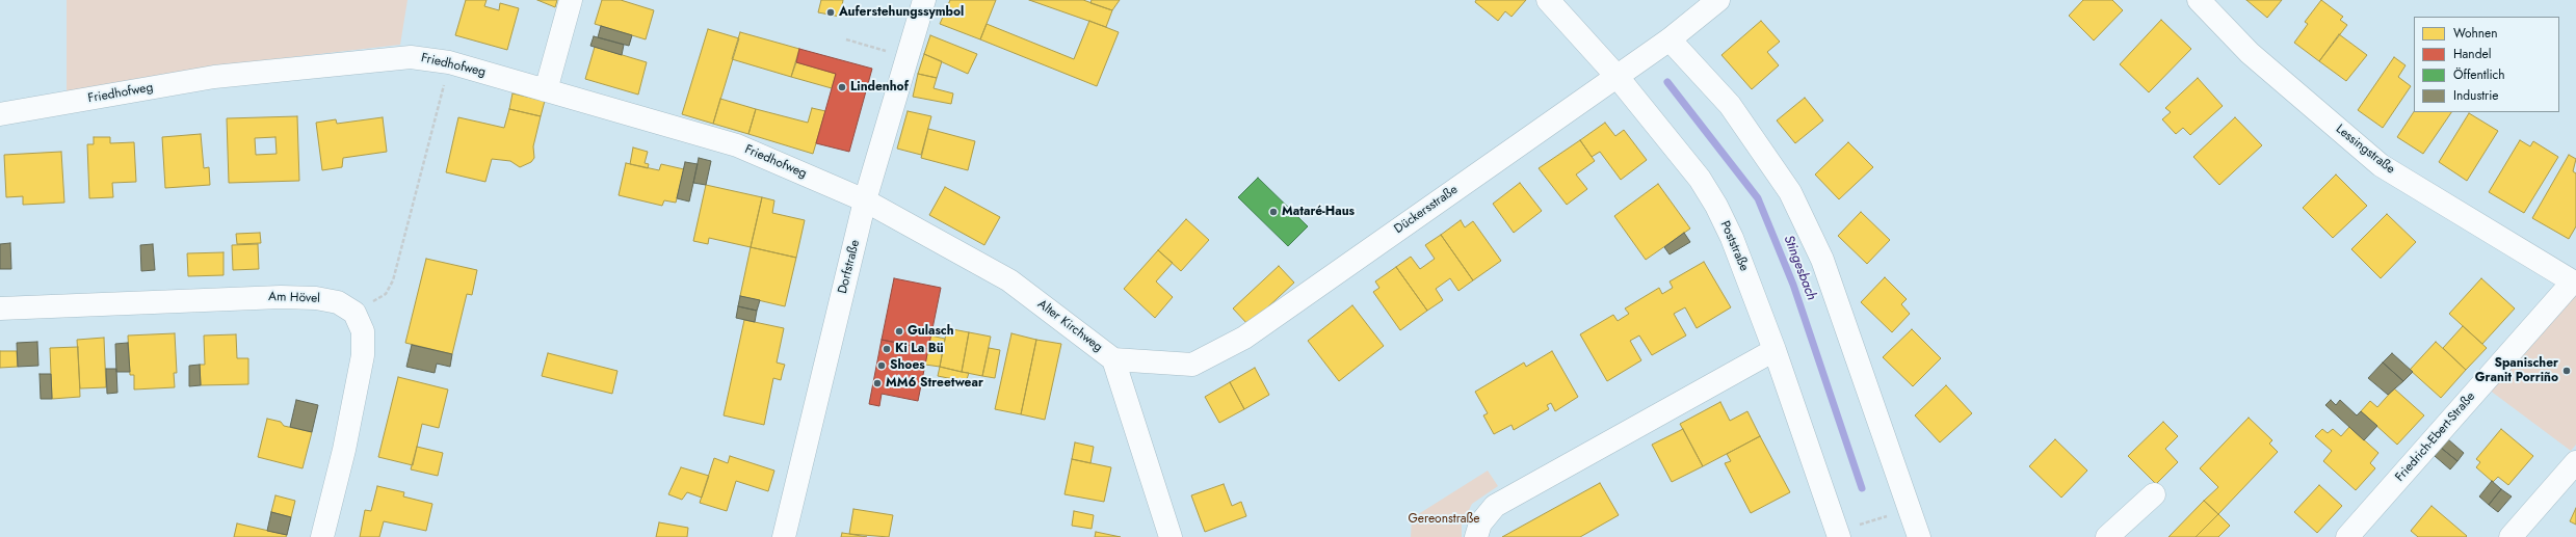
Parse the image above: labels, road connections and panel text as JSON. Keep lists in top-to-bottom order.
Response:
{
  "streets": {
    "street": [
      "Friedhofweg",
      "Lessingstraße",
      "Dückersstraße",
      "Poststraße",
      "Dorfstraße",
      "Am Hövel",
      "Alter Kirchweg",
      "Friedrich-Ebert-Straße"
    ]
  },
  "crossings": [
    ["Friedhofweg", "Dorfstraße"],
    ["Friedhofweg", "Alter Kirchweg"],
    ["Lessingstraße", "Friedrich-Ebert-Straße"],
    ["Dückersstraße", "Poststraße"],
    ["Dückersstraße", "Alter Kirchweg"],
    ["Dorfstraße", "Alter Kirchweg"]
  ],
  "water": ["Stingesbach"],
  "parks": ["Gereonstraße"],
  "places": [
    "Auferstehungssymbol",
    "Lindenhof",
    "Mataré-Haus",
    "Gulasch",
    "Ki La Bü",
    "Shoes",
    "Spanischer Granit Porriño",
    "MM6 Streetwear"
  ],
  "legend": [
    "Wohnen",
    "Handel",
    "Öffentlich",
    "Industrie"
  ]
}
